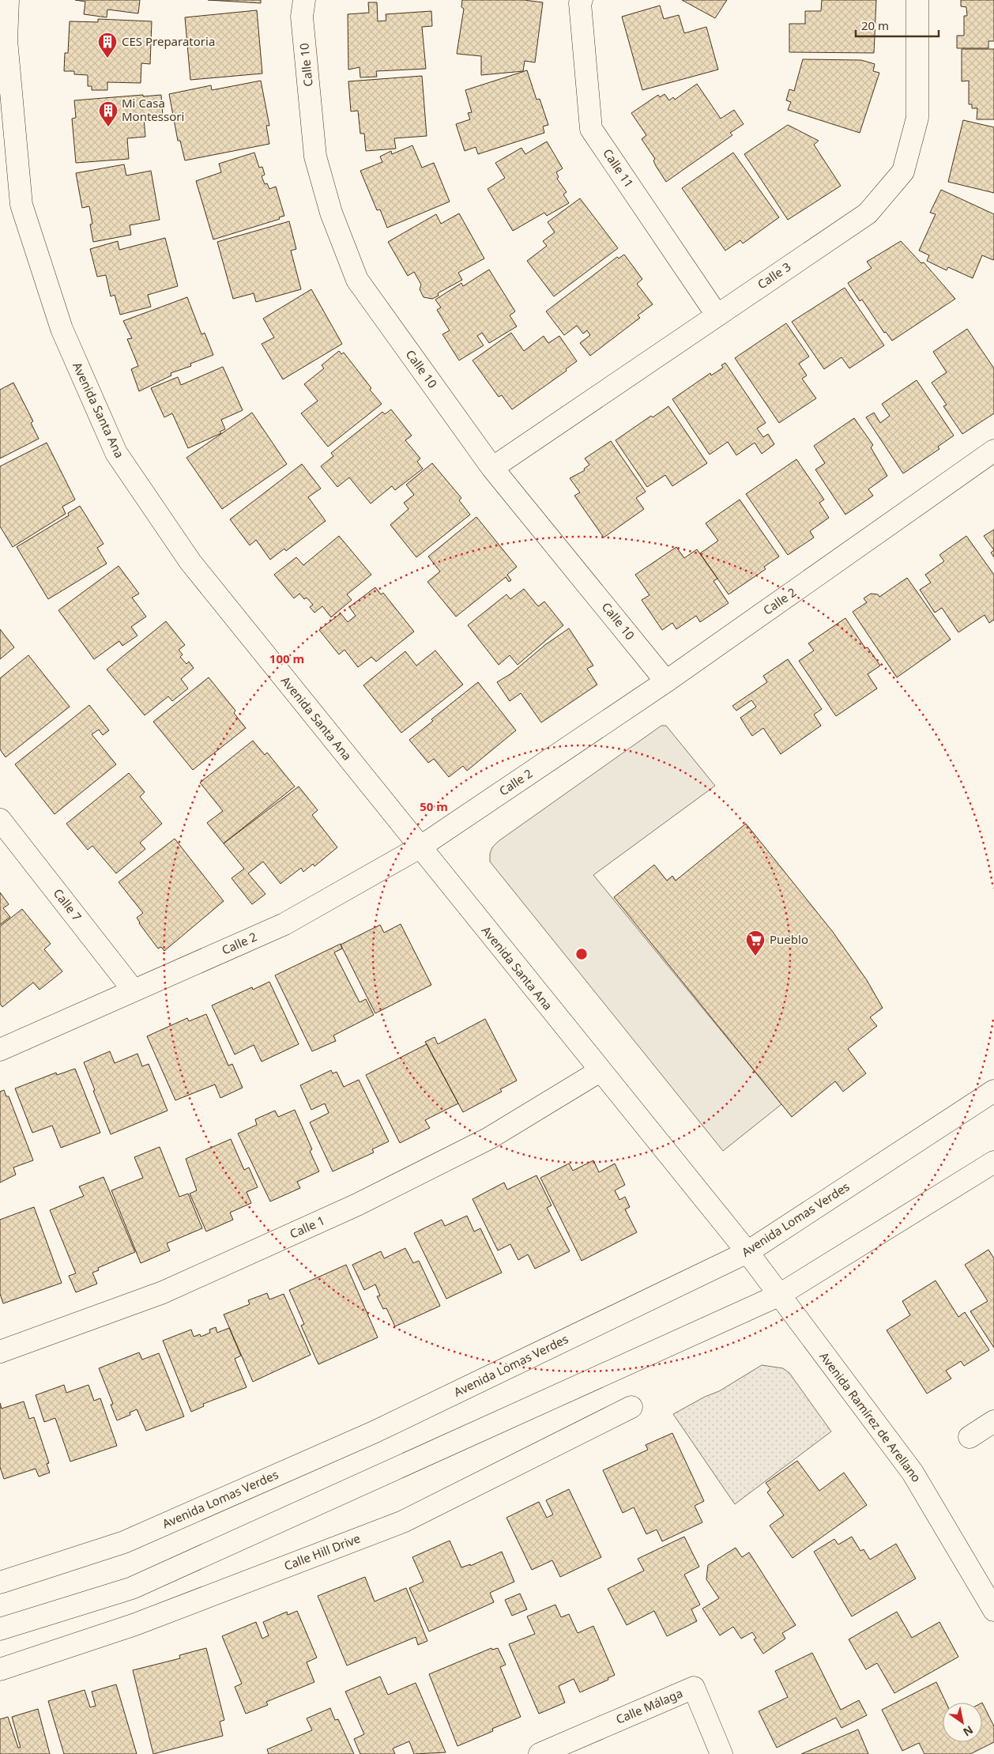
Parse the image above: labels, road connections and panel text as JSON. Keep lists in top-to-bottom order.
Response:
{
  "streets": {
    "main road": [
      "Calle 10",
      "Calle 11",
      "Calle 3",
      "Avenida Santa Ana",
      "Calle 2",
      "Calle 7",
      "Avenida Lomas Verdes",
      "Calle 1",
      "Avenida Ramírez de Arellano",
      "Calle Hill Drive",
      "Calle Málaga"
    ]
  },
  "crossings": [
    ["Calle 10", "Calle 3"],
    ["Calle 10", "Calle 2"],
    ["Calle 11", "Calle 3"],
    ["Avenida Santa Ana", "Calle 2"],
    ["Avenida Santa Ana", "Avenida Lomas Verdes"],
    ["Avenida Santa Ana", "Calle 1"],
    ["Avenida Santa Ana", "Avenida Ramírez de Arellano"],
    ["Calle 2", "Calle 7"],
    ["Avenida Lomas Verdes", "Avenida Ramírez de Arellano"]
  ],
  "places": {
    "building": ["CES Preparatoria", "Mi Casa Montessori"],
    "supermarket": ["Pueblo"]
  },
  "scale_bar": "20 m",
  "north": "bottom right",
  "rings": ["100 m", "50 m"]
}
